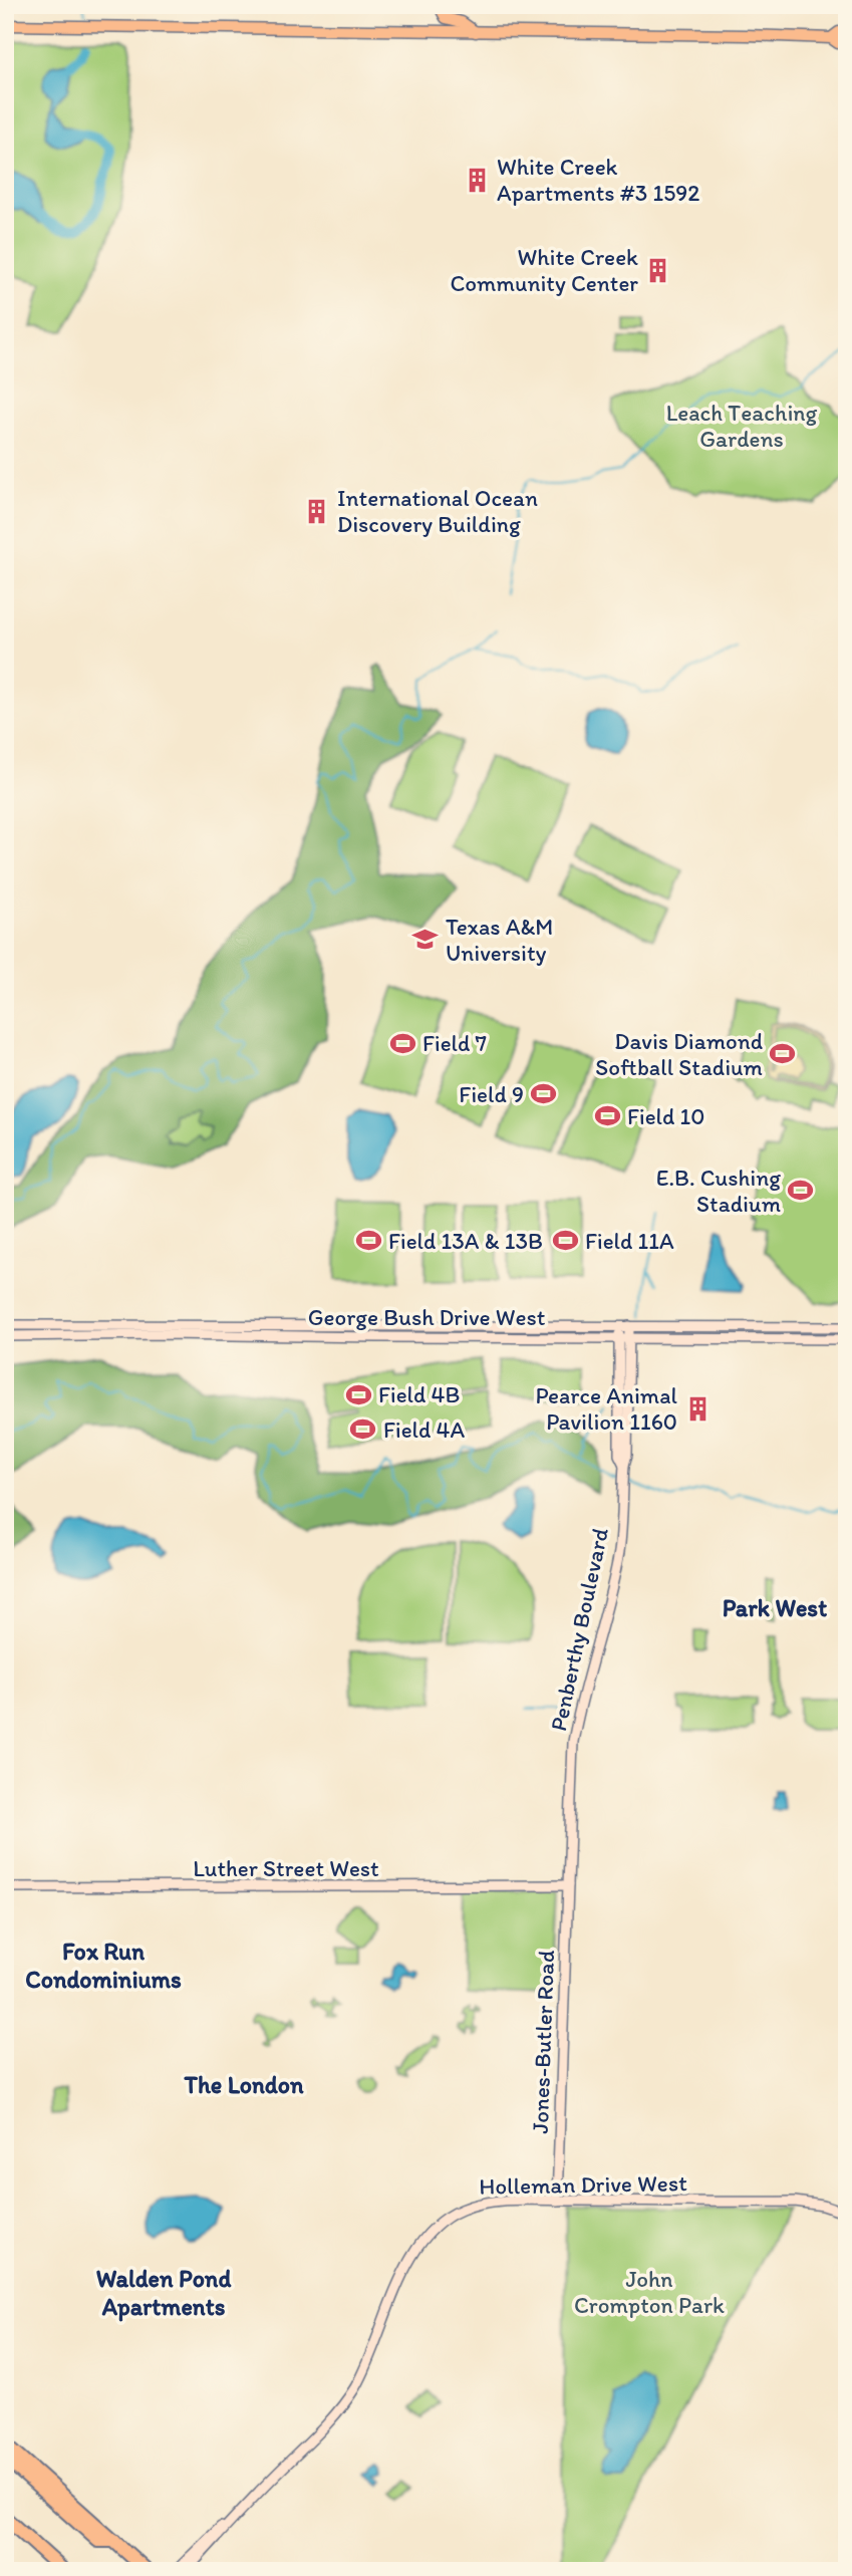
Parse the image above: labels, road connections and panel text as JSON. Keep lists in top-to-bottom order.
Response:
{
  "streets": {
    "street": [
      "George Bush Drive West",
      "Penberthy Boulevard",
      "Luther Street West",
      "Jones-Butler Road",
      "Holleman Drive West"
    ]
  },
  "crossings": [
    ["George Bush Drive West", "Penberthy Boulevard"],
    ["Penberthy Boulevard", "Luther Street West"],
    ["Penberthy Boulevard", "Jones-Butler Road"],
    ["Luther Street West", "Jones-Butler Road"],
    ["Jones-Butler Road", "Holleman Drive West"]
  ],
  "districts": [
    "Park West",
    "Fox Run Condominiums",
    "The London",
    "Walden Pond Apartments"
  ],
  "parks": ["Leach Teaching Gardens", "John Crompton Park"],
  "places": {
    "building": [
      "White Creek Apartments #3 1592",
      "White Creek Community Center",
      "International Ocean Discovery Building",
      "Pearce Animal Pavilion 1160"
    ],
    "school or university": ["Texas A&M University"],
    "sports": [
      "Field 7",
      "Davis Diamond Softball Stadium",
      "Field 9",
      "Field 10",
      "E.B. Cushing Stadium",
      "Field 13A & 13B",
      "Field 11A",
      "Field 4B",
      "Field 4A"
    ]
  }
}
